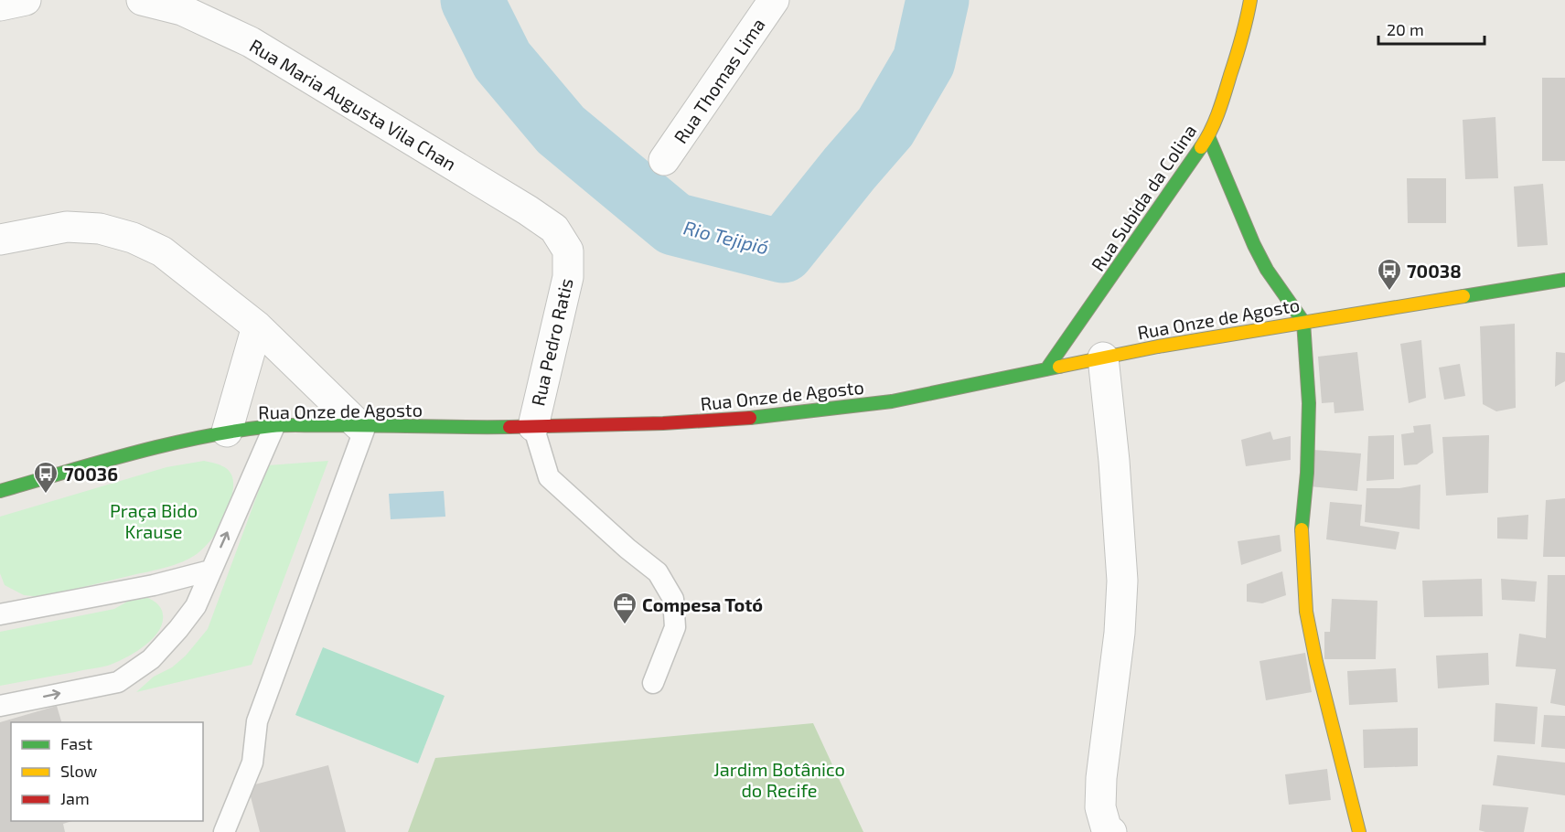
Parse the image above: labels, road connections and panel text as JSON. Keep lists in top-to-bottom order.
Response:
{
  "streets": {
    "main road": ["Rua Subida da Colina", "Rua Onze de Agosto"],
    "street": ["Rua Thomas Lima", "Rua Maria Augusta Vila Chan", "Rua Pedro Ratis"]
  },
  "crossings": [
    ["Rua Maria Augusta Vila Chan", "Rua Pedro Ratis"],
    ["Rua Subida da Colina", "Rua Onze de Agosto"],
    ["Rua Onze de Agosto", "Rua Pedro Ratis"]
  ],
  "water": ["Rio Tejipió"],
  "parks": ["Praça Bido Krause", "Jardim Botânico do Recife"],
  "places": {
    "bus stop": ["70038", "70036"],
    "office": ["Compesa Totó"]
  },
  "legend": ["Fast", "Slow", "Jam"],
  "scale_bar": "20 m"
}
